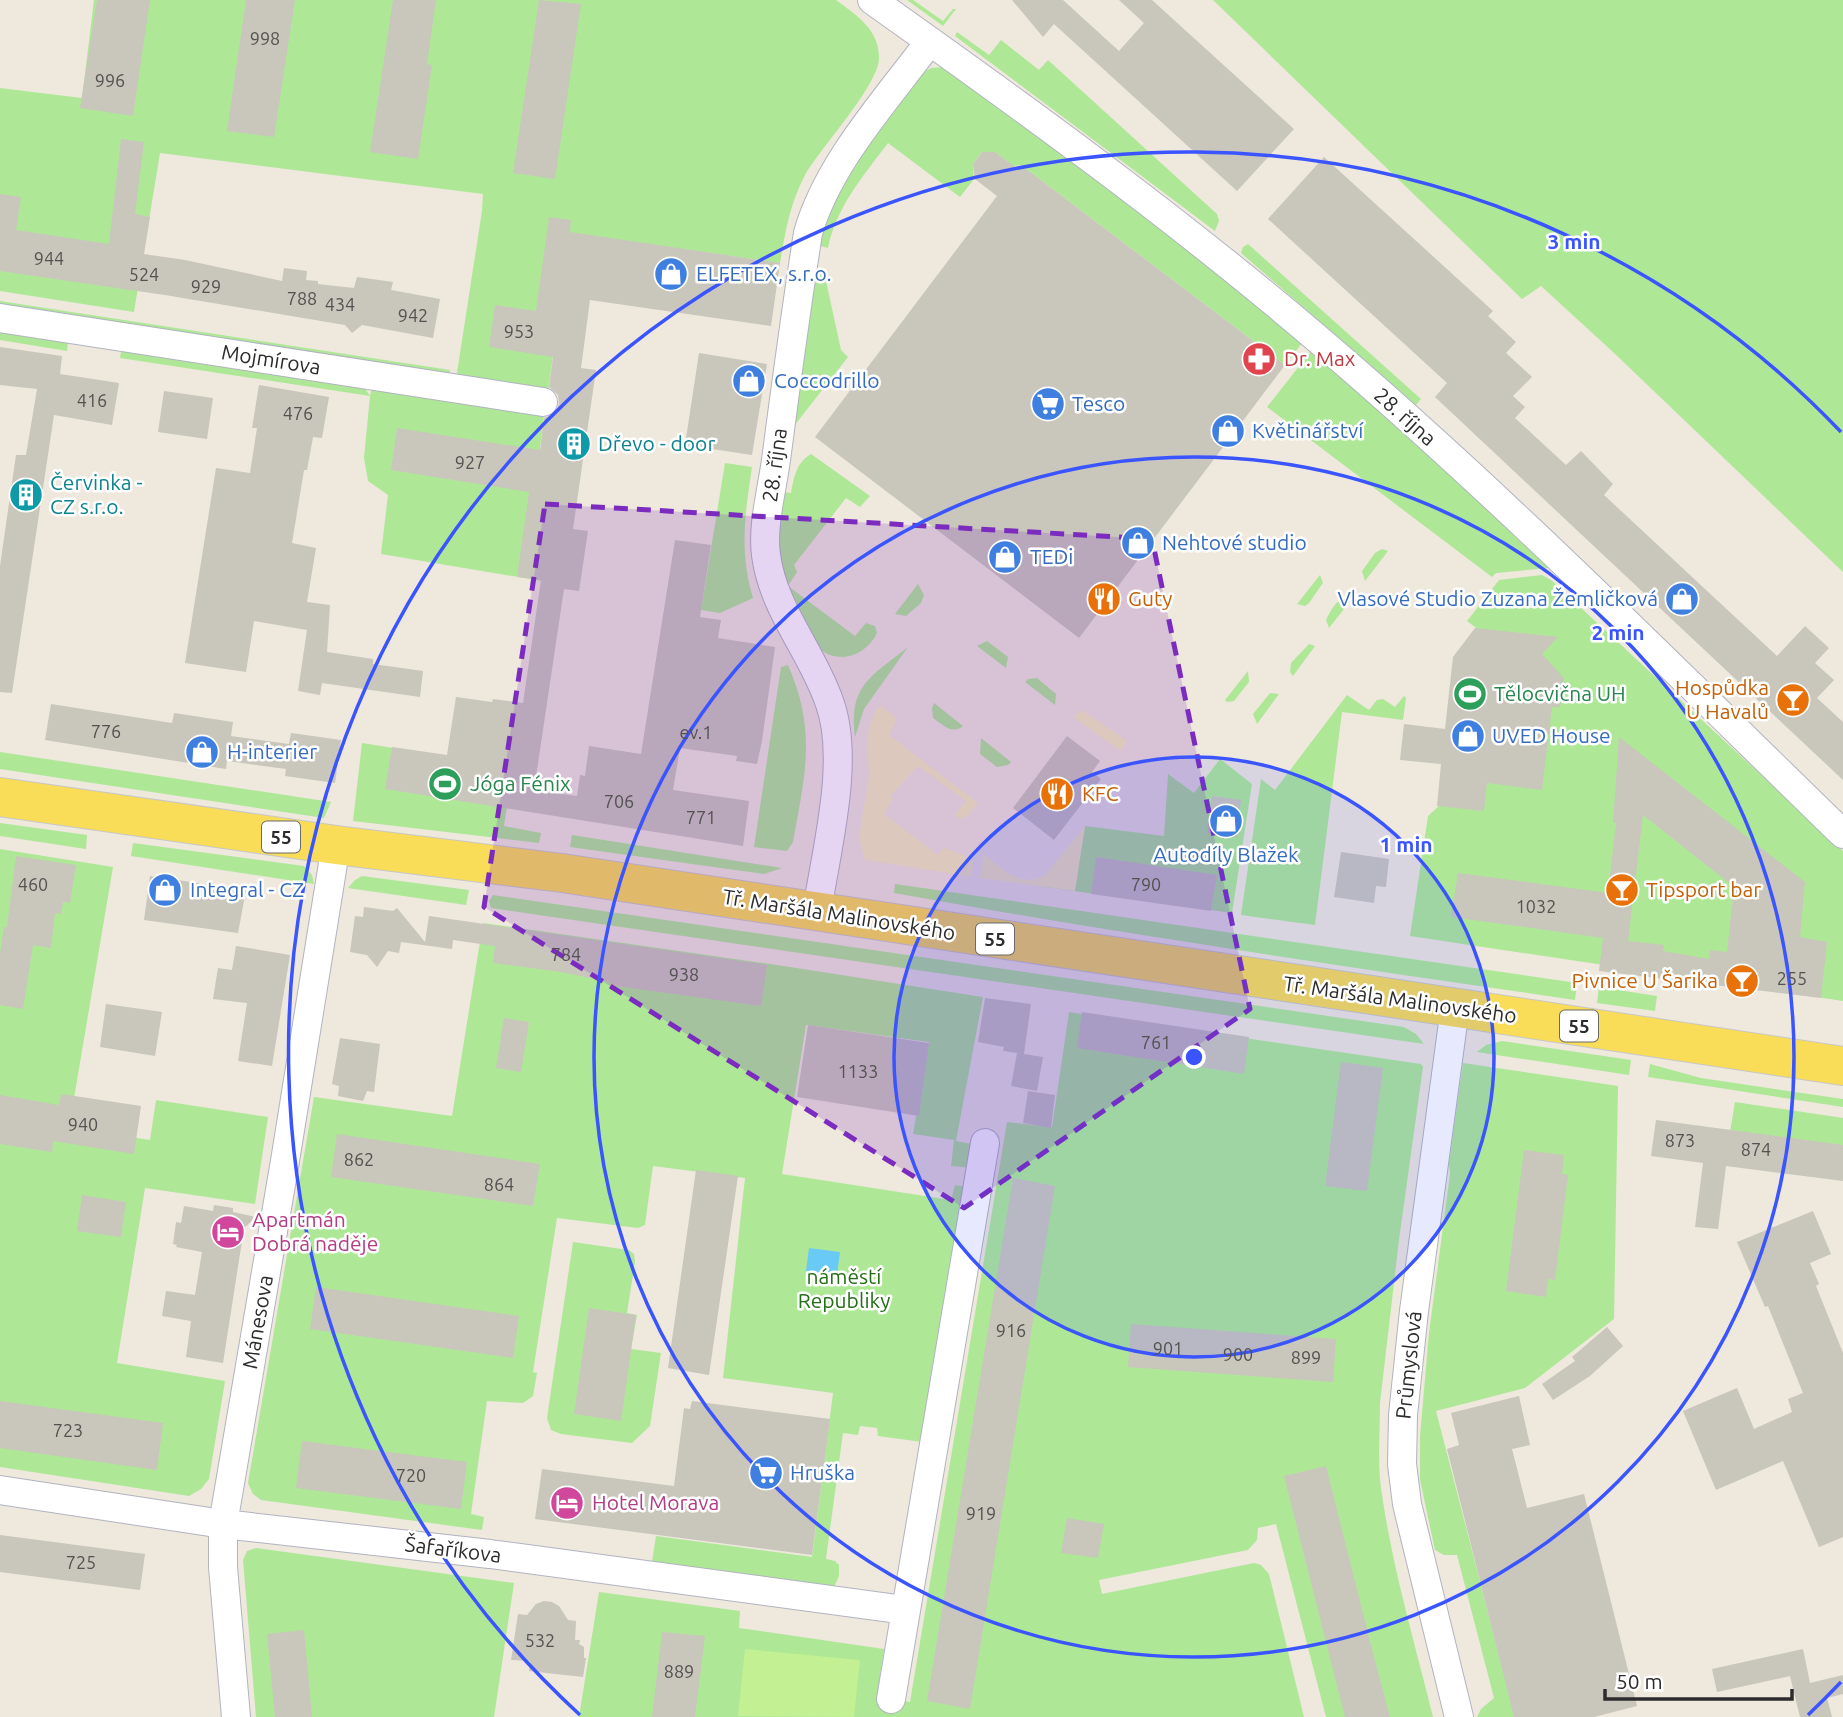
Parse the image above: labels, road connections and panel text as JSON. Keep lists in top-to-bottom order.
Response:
{
  "streets": {
    "main road": ["55", "Tř. Maršála Malinovského"],
    "street": [
      "Mojmírova",
      "28. října",
      "Mánesova",
      "Průmyslová",
      "Šafaříkova"
    ]
  },
  "crossings": [
    ["28. října", "Tř. Maršála Malinovského"],
    ["Tř. Maršála Malinovského", "Mánesova"],
    ["Tř. Maršála Malinovského", "Průmyslová"],
    ["Mánesova", "Šafaříkova"]
  ],
  "parks": ["náměstí Republiky"],
  "places": {
    "shop": [
      "ELFETEX, s.r.o.",
      "Coccodrillo",
      "Květinářství",
      "Nehtové studio",
      "TEDi",
      "Vlasové Studio Zuzana Žemličková",
      "UVED House",
      "H-interier",
      "Autodíly Blažek",
      "Integral - CZ"
    ],
    "pharmacy": ["Dr. Max"],
    "supermarket": ["Tesco", "Hruška"],
    "building": ["Dřevo - door", "Červinka - CZ s.r.o."],
    "restaurant": ["Guty", "KFC"],
    "sports": ["Tělocvična UH", "Jóga Fénix"],
    "bar": ["Hospůdka U Havalů", "Tipsport bar", "Pivnice U Šarika"],
    "hotel": ["Apartmán Dobrá naděje", "Hotel Morava"]
  },
  "house_numbers": [
    "998",
    "996",
    "944",
    "524",
    "929",
    "788",
    "434",
    "942",
    "953",
    "416",
    "476",
    "927",
    "776",
    "ev.1",
    "706",
    "771",
    "460",
    "790",
    "1032",
    "784",
    "938",
    "255",
    "761",
    "1133",
    "940",
    "873",
    "874",
    "862",
    "864",
    "916",
    "901",
    "900",
    "899",
    "723",
    "720",
    "919",
    "725",
    "532",
    "889"
  ],
  "scale_bar": "50 m",
  "rings": ["3 min", "2 min", "1 min"]
}
